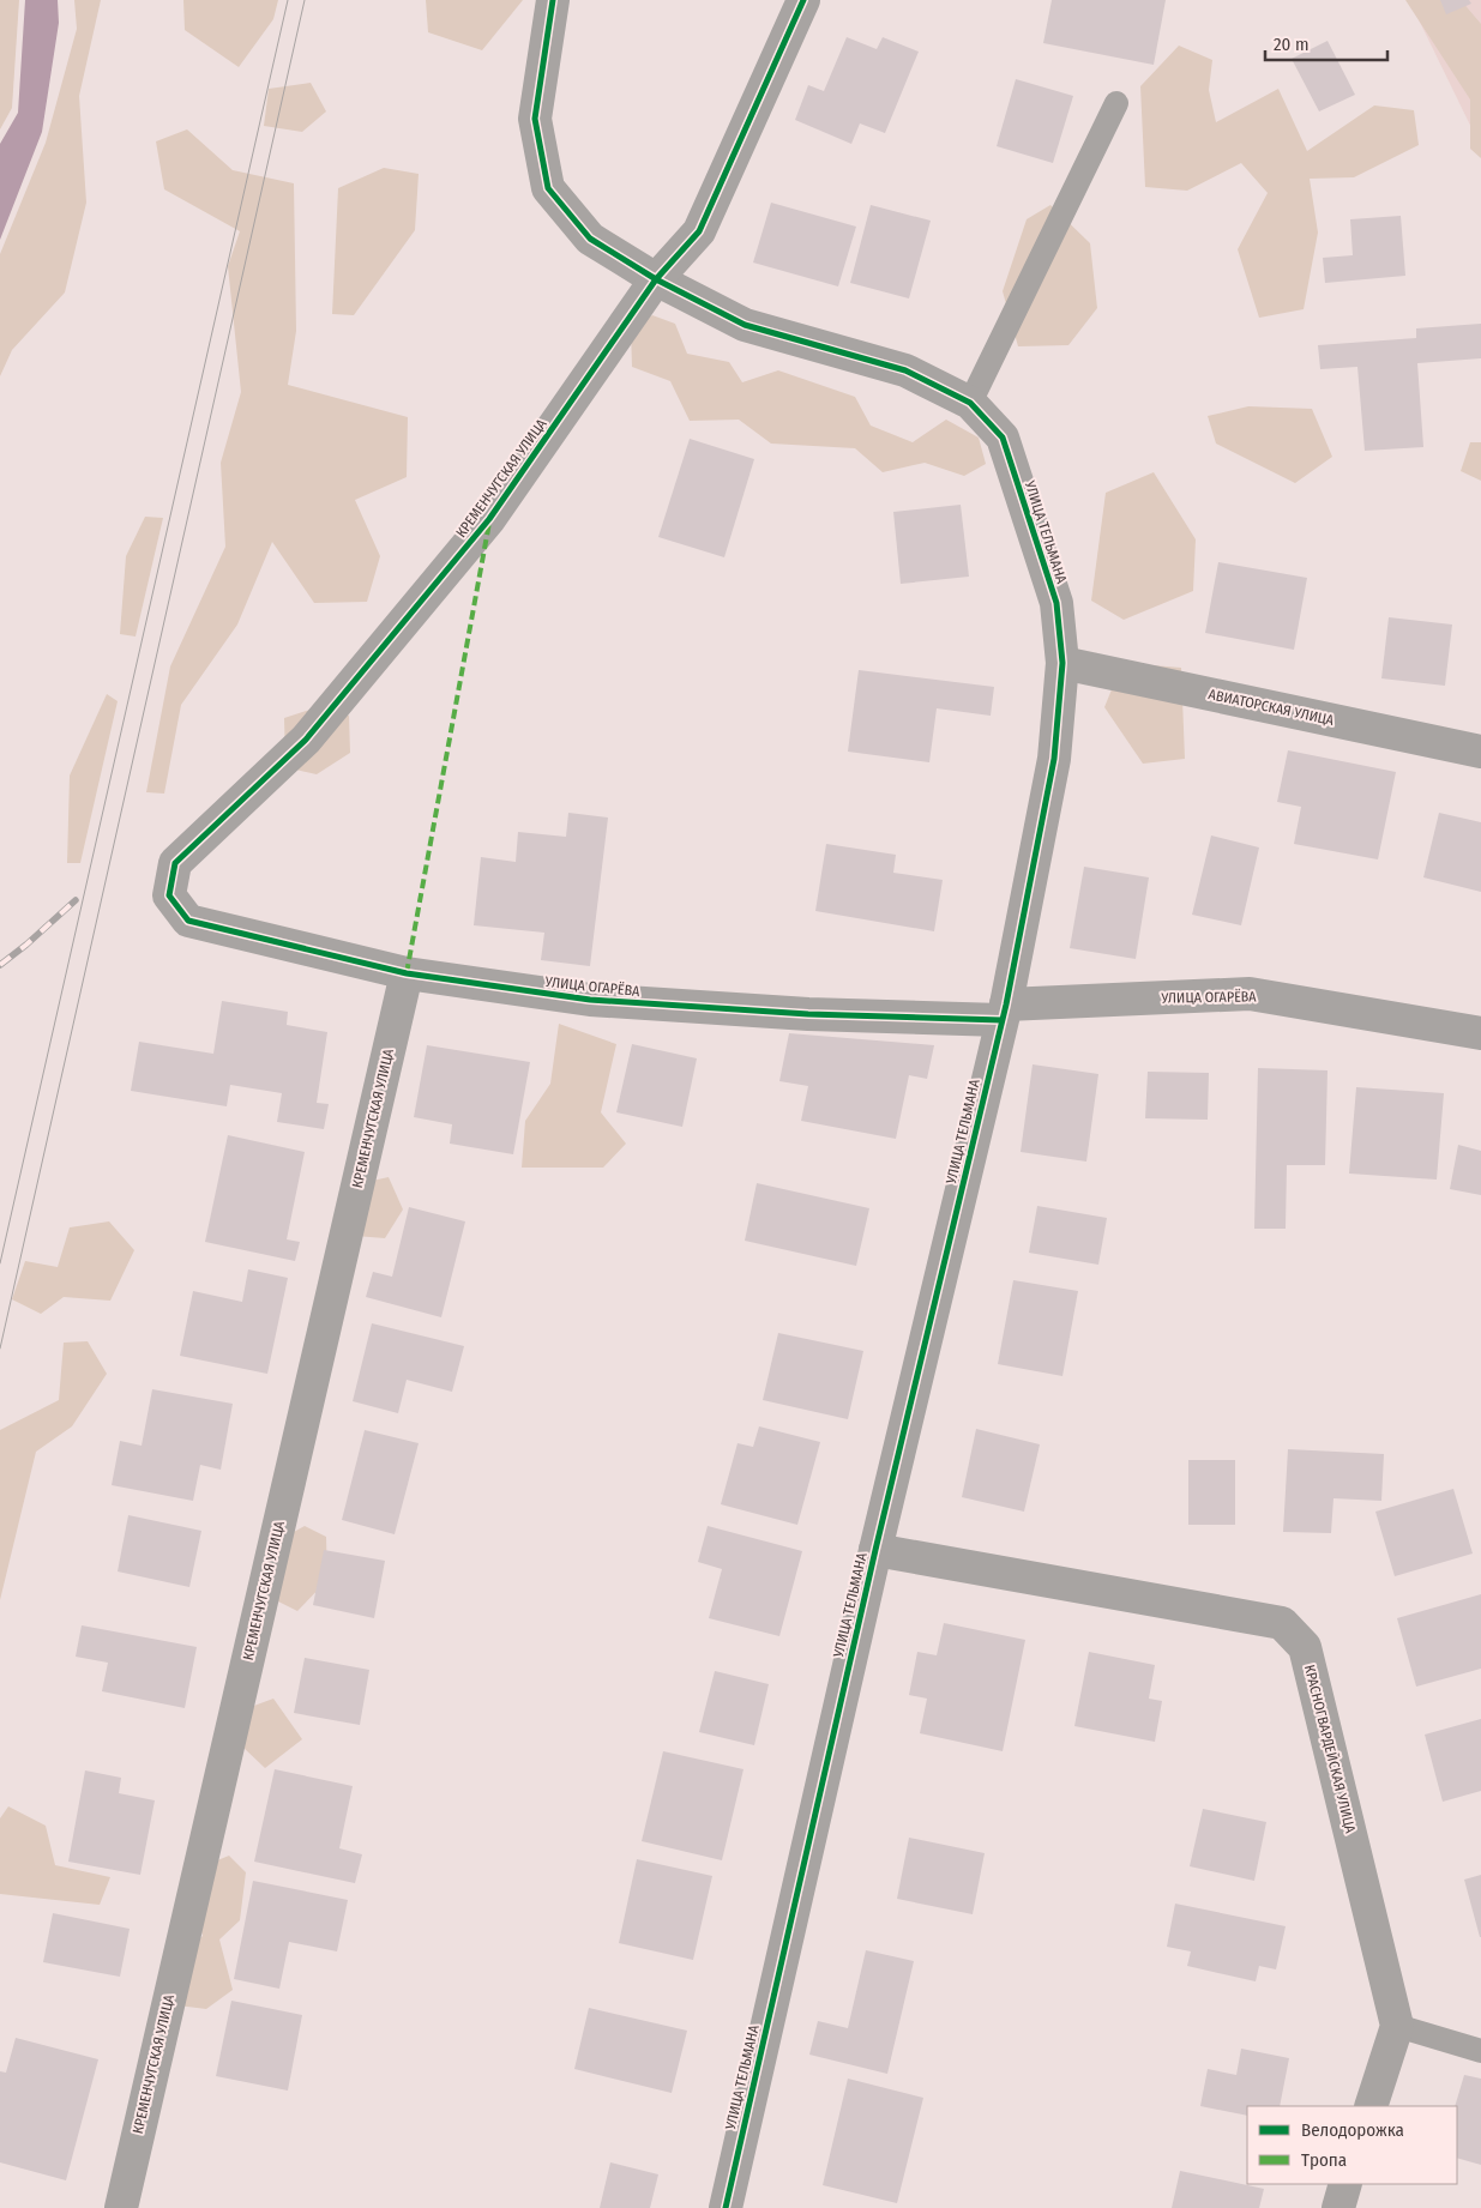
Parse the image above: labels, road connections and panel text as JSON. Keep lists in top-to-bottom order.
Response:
{
  "streets": {
    "street": [
      "КРЕМЕНЧУГСКАЯ УЛИЦА",
      "УЛИЦА ТЕЛЬМАНА",
      "АВИАТОРСКАЯ УЛИЦА",
      "УЛИЦА ОГАРЁВА",
      "КРАСНОГВАРДЕЙСКАЯ УЛИЦА"
    ]
  },
  "crossings": [
    ["КРЕМЕНЧУГСКАЯ УЛИЦА", "УЛИЦА ТЕЛЬМАНА"],
    ["КРЕМЕНЧУГСКАЯ УЛИЦА", "УЛИЦА ОГАРЁВА"],
    ["УЛИЦА ТЕЛЬМАНА", "АВИАТОРСКАЯ УЛИЦА"],
    ["УЛИЦА ТЕЛЬМАНА", "УЛИЦА ОГАРЁВА"],
    ["УЛИЦА ТЕЛЬМАНА", "КРАСНОГВАРДЕЙСКАЯ УЛИЦА"]
  ],
  "legend": ["Велодорожка", "Тропа"],
  "scale_bar": "20 m"
}
